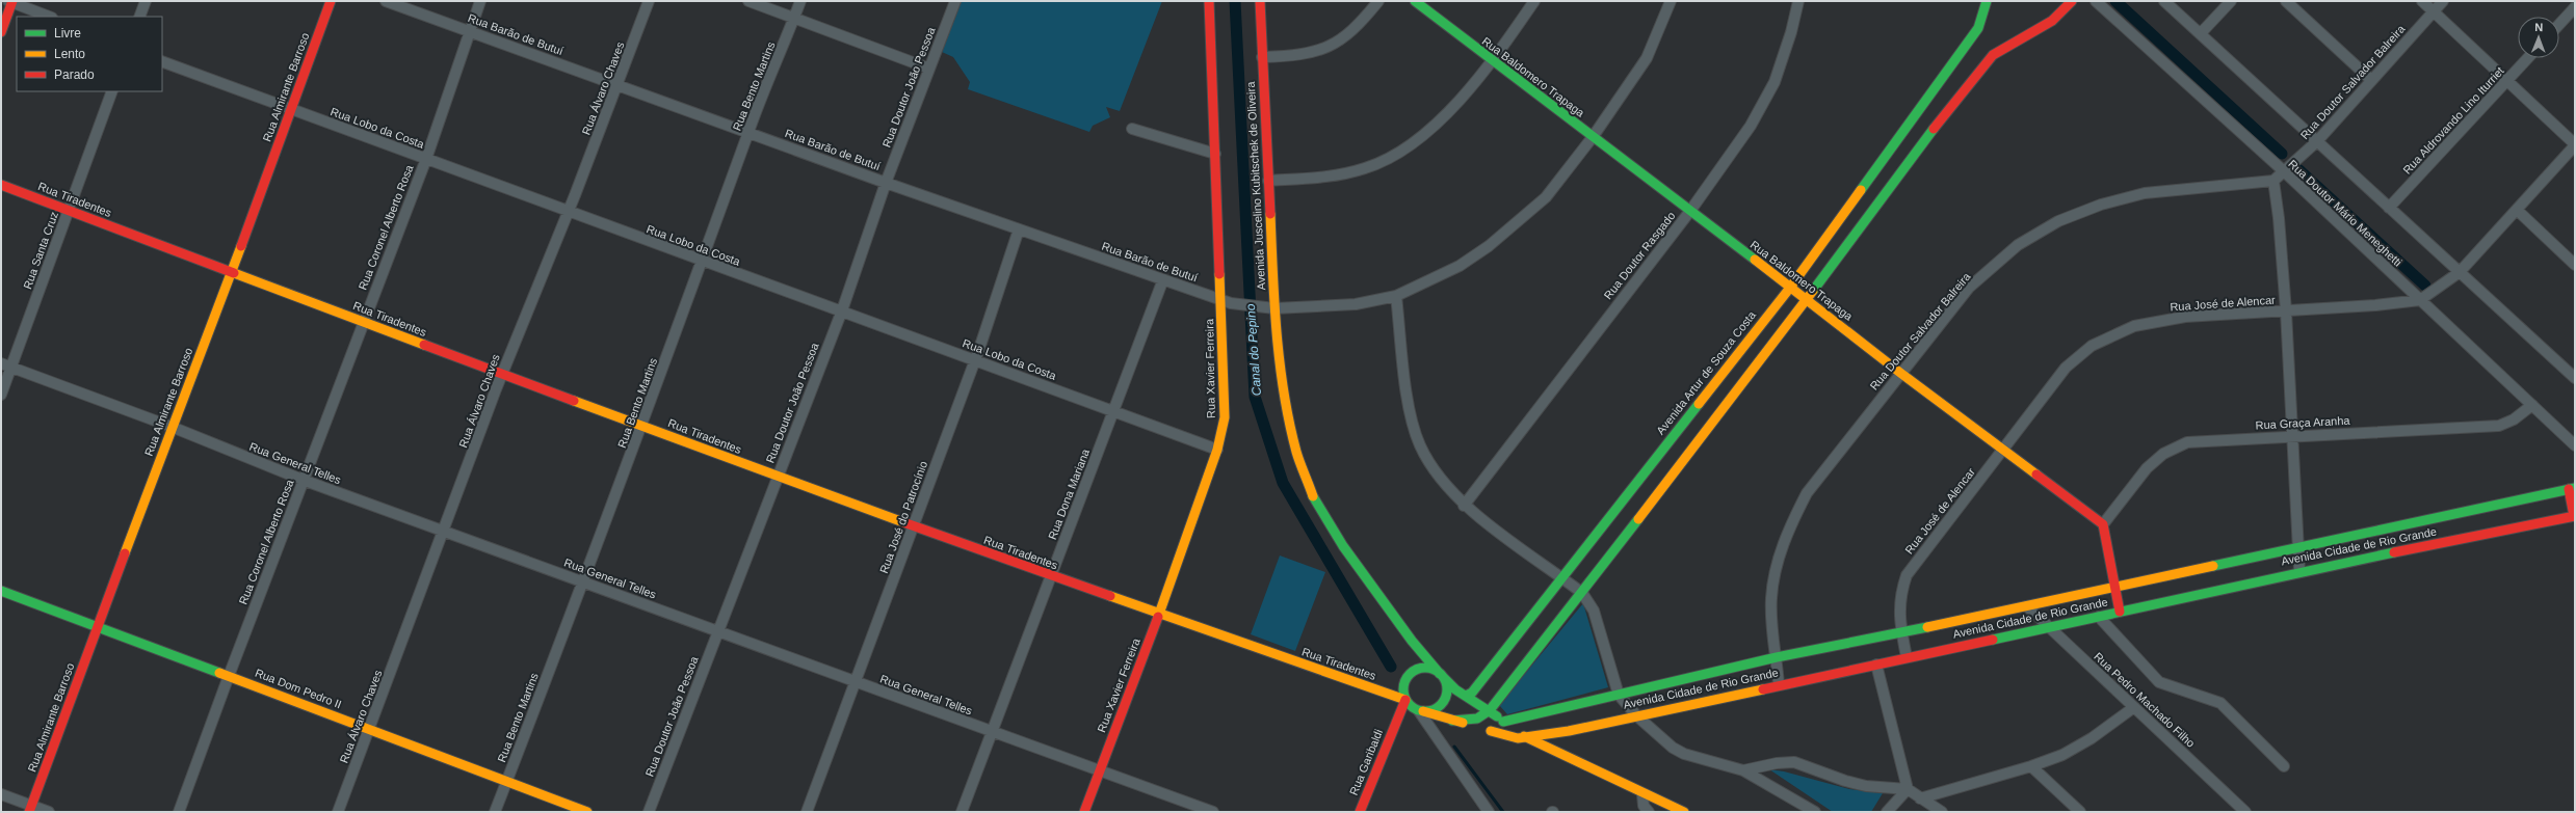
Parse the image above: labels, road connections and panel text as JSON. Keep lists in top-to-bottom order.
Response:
{
  "streets": {
    "street": [
      "Rua Barão de Butuí",
      "Rua Baldomero Trapaga",
      "Rua Doutor Salvador Balreira",
      "Rua Bento Martins",
      "Rua Almirante Barroso",
      "Rua Doutor João Pessoa",
      "Rua Álvaro Chaves",
      "Rua Aldrovando Lino Iturriet",
      "Rua Lobo da Costa",
      "Avenida Juscelino Kubitschek de Oliveira",
      "Rua Tiradentes",
      "Rua Doutor Mário Meneghetti",
      "Rua Coronel Alberto Rosa",
      "Rua Santa Cruz",
      "Rua Doutor Rasgado",
      "Rua José de Alencar",
      "Rua Xavier Ferreira",
      "Avenida Artur de Souza Costa",
      "Rua Graça Aranha",
      "Rua General Telles",
      "Rua Dona Mariana",
      "Rua José do Patrocínio",
      "Avenida Cidade de Rio Grande",
      "Rua Dom Pedro II",
      "Rua Pedro Machado Filho",
      "Rua Garibaldi"
    ]
  },
  "crossings": [
    ["Rua Barão de Butuí", "Rua Baldomero Trapaga"],
    ["Rua Barão de Butuí", "Rua Bento Martins"],
    ["Rua Barão de Butuí", "Rua Doutor João Pessoa"],
    ["Rua Barão de Butuí", "Rua Álvaro Chaves"],
    ["Rua Barão de Butuí", "Avenida Juscelino Kubitschek de Oliveira"],
    ["Rua Barão de Butuí", "Rua Coronel Alberto Rosa"],
    ["Rua Barão de Butuí", "Rua Xavier Ferreira"],
    ["Rua Barão de Butuí", "Rua Dona Mariana"],
    ["Rua Barão de Butuí", "Rua José do Patrocínio"],
    ["Rua Baldomero Trapaga", "Rua Doutor Salvador Balreira"],
    ["Rua Baldomero Trapaga", "Rua Doutor Rasgado"],
    ["Rua Baldomero Trapaga", "Rua José de Alencar"],
    ["Rua Baldomero Trapaga", "Avenida Artur de Souza Costa"],
    ["Rua Baldomero Trapaga", "Rua Graça Aranha"],
    ["Rua Doutor Salvador Balreira", "Rua Doutor Mário Meneghetti"],
    ["Rua Doutor Salvador Balreira", "Avenida Cidade de Rio Grande"],
    ["Rua Bento Martins", "Rua Lobo da Costa"],
    ["Rua Bento Martins", "Rua Tiradentes"],
    ["Rua Bento Martins", "Rua General Telles"],
    ["Rua Bento Martins", "Rua Dom Pedro II"],
    ["Rua Almirante Barroso", "Rua Lobo da Costa"],
    ["Rua Almirante Barroso", "Rua Tiradentes"],
    ["Rua Almirante Barroso", "Rua General Telles"],
    ["Rua Almirante Barroso", "Rua Dom Pedro II"],
    ["Rua Doutor João Pessoa", "Rua Lobo da Costa"],
    ["Rua Doutor João Pessoa", "Rua Tiradentes"],
    ["Rua Doutor João Pessoa", "Rua General Telles"],
    ["Rua Álvaro Chaves", "Rua Lobo da Costa"],
    ["Rua Álvaro Chaves", "Rua Tiradentes"],
    ["Rua Álvaro Chaves", "Rua General Telles"],
    ["Rua Álvaro Chaves", "Rua Dom Pedro II"],
    ["Rua Lobo da Costa", "Rua Coronel Alberto Rosa"],
    ["Rua Lobo da Costa", "Rua Xavier Ferreira"],
    ["Rua Lobo da Costa", "Rua Dona Mariana"],
    ["Rua Lobo da Costa", "Rua José do Patrocínio"],
    ["Avenida Juscelino Kubitschek de Oliveira", "Rua Tiradentes"],
    ["Avenida Juscelino Kubitschek de Oliveira", "Rua Garibaldi"],
    ["Rua Tiradentes", "Rua Coronel Alberto Rosa"],
    ["Rua Tiradentes", "Rua Santa Cruz"],
    ["Rua Tiradentes", "Rua Xavier Ferreira"],
    ["Rua Tiradentes", "Avenida Artur de Souza Costa"],
    ["Rua Tiradentes", "Rua Dona Mariana"],
    ["Rua Tiradentes", "Rua José do Patrocínio"],
    ["Rua Tiradentes", "Avenida Cidade de Rio Grande"],
    ["Rua Tiradentes", "Rua Garibaldi"],
    ["Rua Doutor Mário Meneghetti", "Rua José de Alencar"],
    ["Rua Doutor Mário Meneghetti", "Rua Graça Aranha"],
    ["Rua Coronel Alberto Rosa", "Rua General Telles"],
    ["Rua Coronel Alberto Rosa", "Rua Dom Pedro II"],
    ["Rua Santa Cruz", "Rua General Telles"],
    ["Rua José de Alencar", "Avenida Cidade de Rio Grande"],
    ["Rua Xavier Ferreira", "Rua General Telles"],
    ["Rua General Telles", "Rua Dona Mariana"],
    ["Rua General Telles", "Rua José do Patrocínio"],
    ["Avenida Cidade de Rio Grande", "Rua Pedro Machado Filho"]
  ],
  "water": ["Canal do Pepino"],
  "legend": ["Livre", "Lento", "Parado"],
  "north": "top"
}
